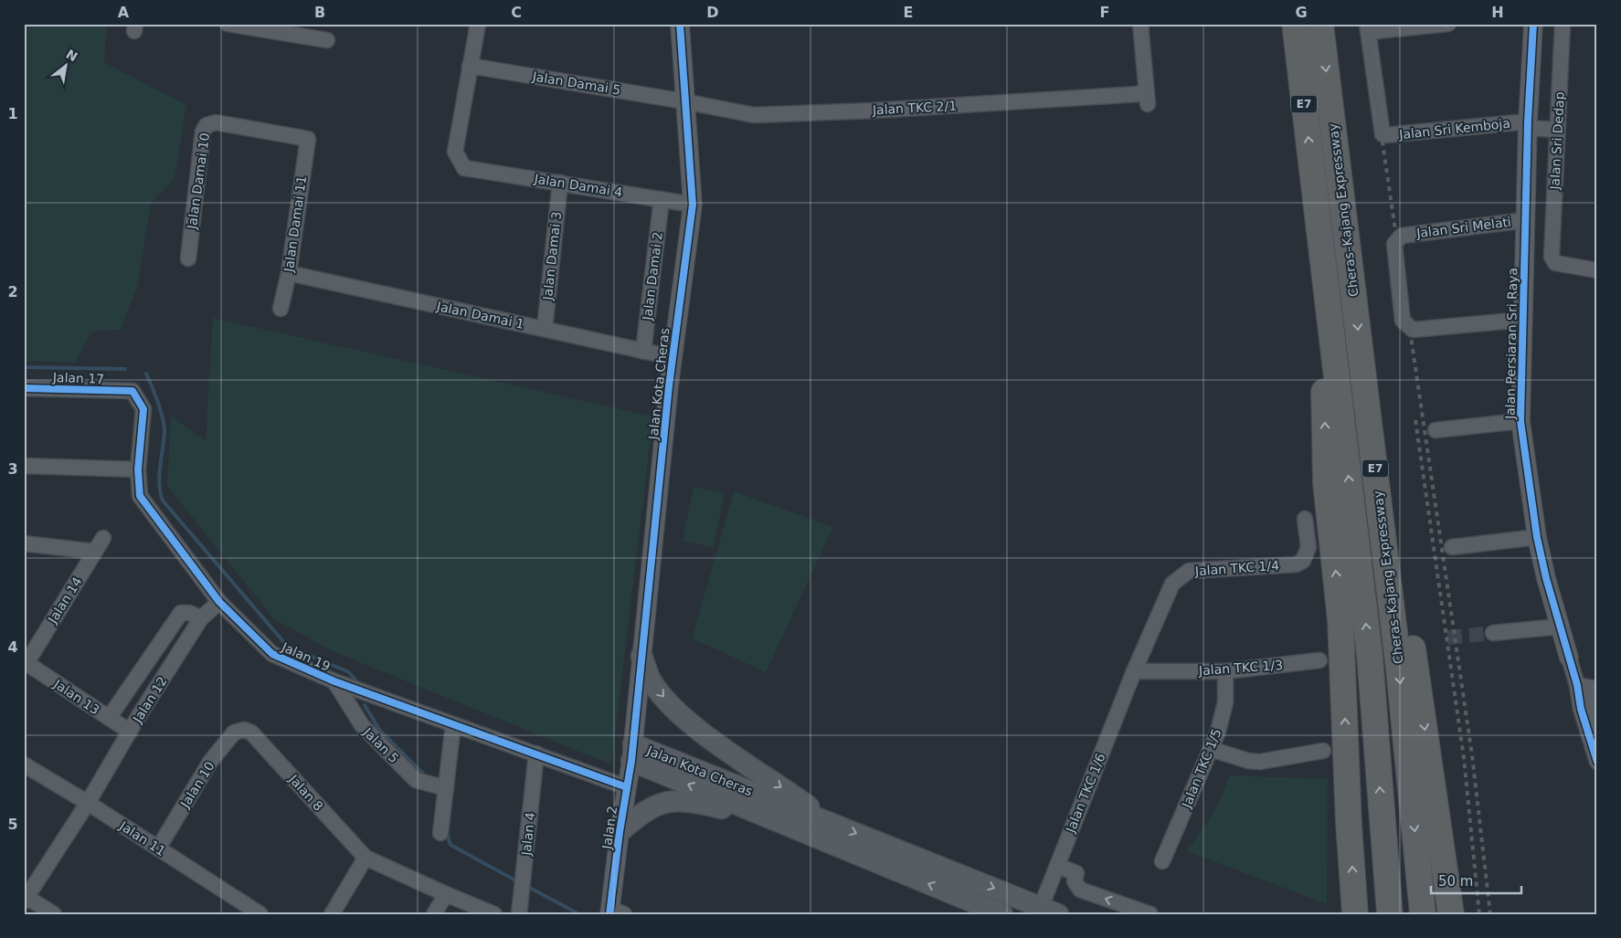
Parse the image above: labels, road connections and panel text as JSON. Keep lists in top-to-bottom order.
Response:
{
  "streets": {
    "highway": ["E7", "Cheras–Kajang Expressway"],
    "main road": ["Jalan Kota Cheras"],
    "street": [
      "Jalan Damai 5",
      "Jalan TKC 2/1",
      "Jalan Sri Kemboja",
      "Jalan Sri Dedap",
      "Jalan Damai 10",
      "Jalan Damai 4",
      "Jalan Damai 11",
      "Jalan Sri Melati",
      "Jalan Damai 3",
      "Jalan Damai 2",
      "Jalan Damai 1",
      "Jalan Persiaran Sri Raya",
      "Jalan 17",
      "Jalan TKC 1/4",
      "Jalan 14",
      "Jalan 19",
      "Jalan TKC 1/3",
      "Jalan 13",
      "Jalan 12",
      "Jalan 5",
      "Jalan TKC 1/5",
      "Jalan 10",
      "Jalan 8",
      "Jalan TKC 1/6",
      "Jalan 2",
      "Jalan 4",
      "Jalan 11"
    ]
  },
  "crossings": [
    ["Jalan Damai 5", "Jalan TKC 2/1"],
    ["Jalan Damai 5", "Jalan Damai 4"],
    ["Jalan Damai 5", "Jalan Kota Cheras"],
    ["Jalan TKC 2/1", "Jalan Kota Cheras"],
    ["Jalan Sri Kemboja", "Jalan Sri Dedap"],
    ["Jalan Sri Kemboja", "Jalan Persiaran Sri Raya"],
    ["Jalan Damai 10", "Jalan Damai 11"],
    ["Jalan Damai 4", "Jalan Damai 3"],
    ["Jalan Damai 4", "Jalan Damai 2"],
    ["Jalan Damai 4", "Jalan Kota Cheras"],
    ["Jalan Damai 11", "Jalan Damai 1"],
    ["Jalan Sri Melati", "Jalan Persiaran Sri Raya"],
    ["Jalan Damai 3", "Jalan Damai 1"],
    ["Jalan Damai 2", "Jalan Damai 1"],
    ["Jalan Damai 1", "Jalan Kota Cheras"],
    ["Jalan 17", "Jalan 19"],
    ["Jalan Kota Cheras", "Jalan TKC 1/6"],
    ["Jalan Kota Cheras", "Jalan 2"],
    ["Jalan TKC 1/4", "Jalan TKC 1/3"],
    ["Jalan TKC 1/4", "Jalan TKC 1/6"],
    ["Jalan 14", "Jalan 13"],
    ["Jalan 19", "Jalan 12"],
    ["Jalan 19", "Jalan 5"],
    ["Jalan 19", "Jalan 2"],
    ["Jalan 19", "Jalan 4"],
    ["Jalan TKC 1/3", "Jalan TKC 1/5"],
    ["Jalan TKC 1/3", "Jalan TKC 1/6"],
    ["Jalan 13", "Jalan 12"],
    ["Jalan 12", "Jalan 11"],
    ["Jalan 10", "Jalan 8"],
    ["Jalan 10", "Jalan 11"]
  ],
  "scale_bar": "50 m",
  "north": "top right",
  "grid": {
    "columns": [
      "A",
      "B",
      "C",
      "D",
      "E",
      "F",
      "G",
      "H"
    ],
    "rows": [
      "1",
      "2",
      "3",
      "4",
      "5"
    ]
  }
}
